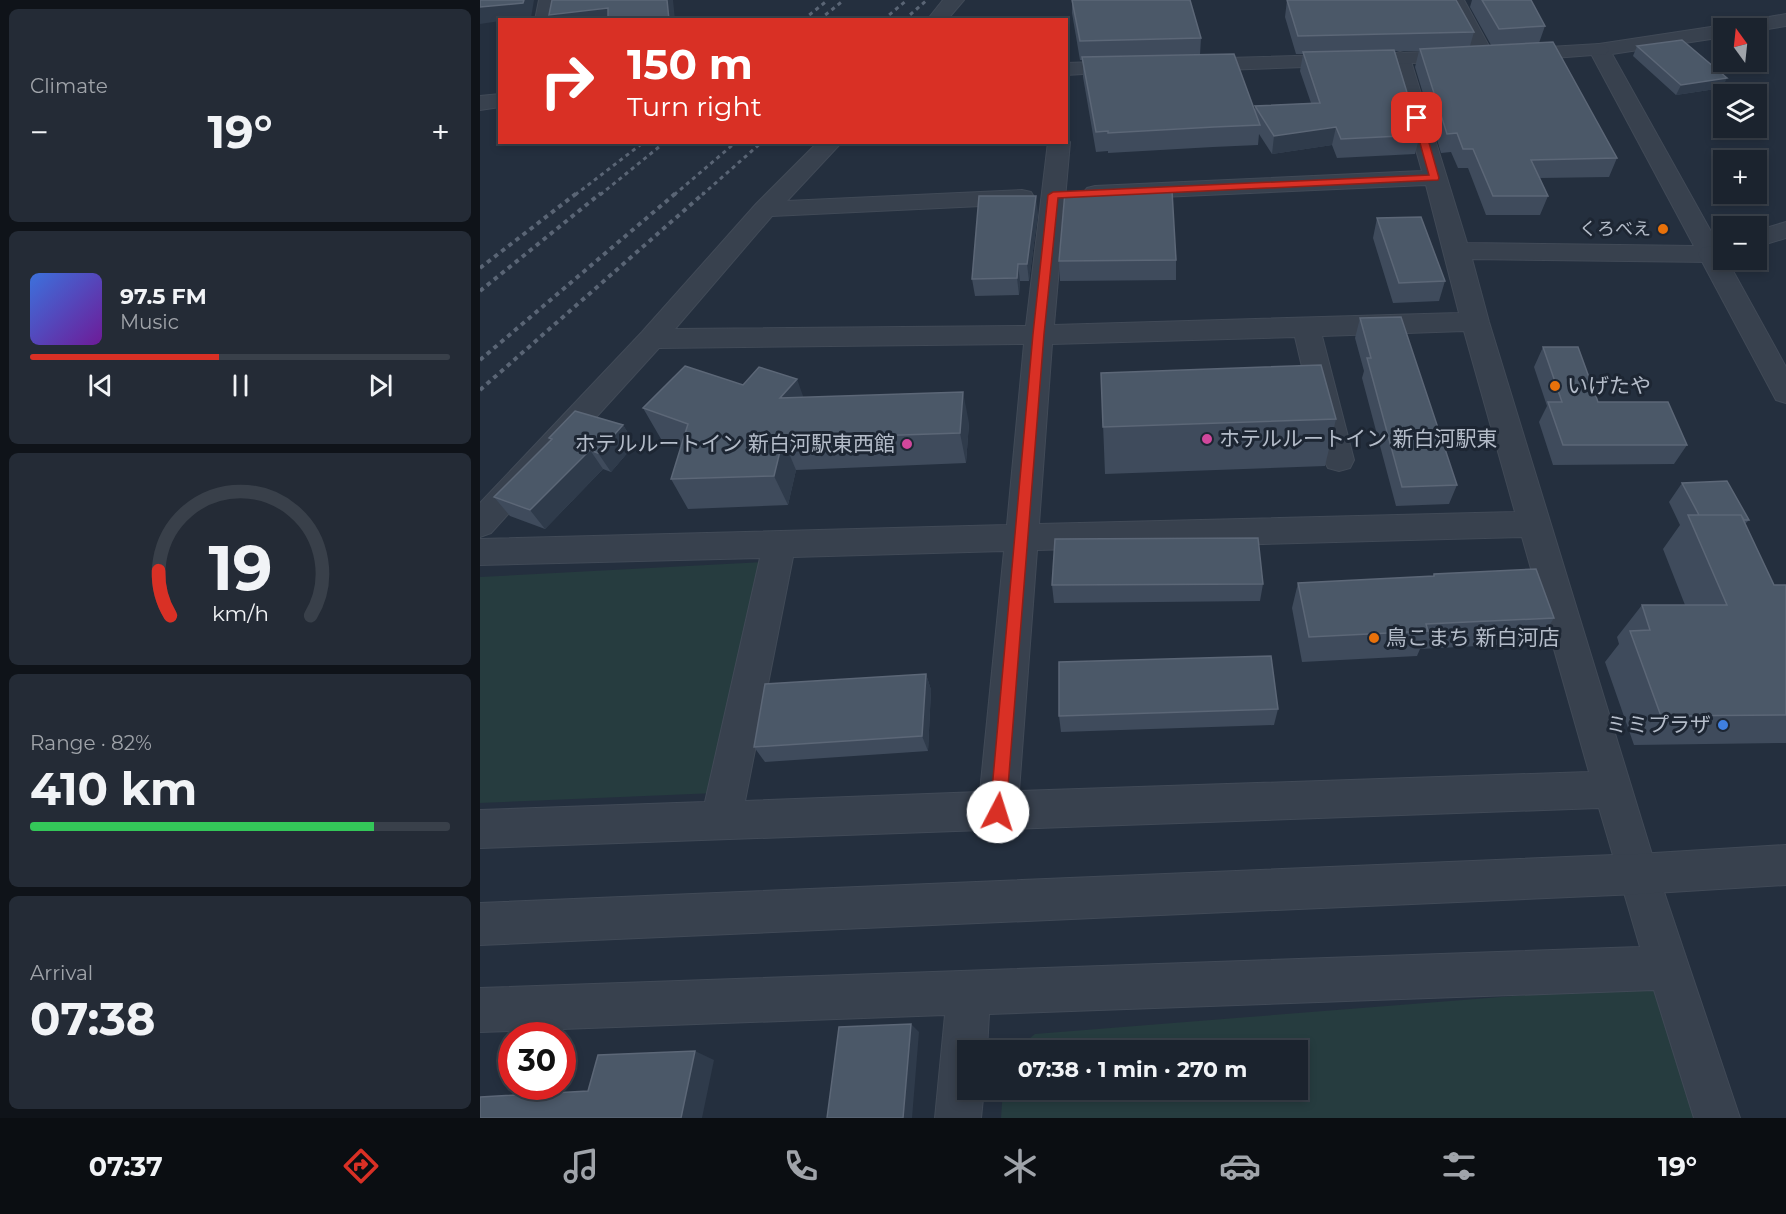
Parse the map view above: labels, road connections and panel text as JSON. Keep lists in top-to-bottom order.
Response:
{
  "places": [
    "くろべえ",
    "いげたや",
    "ホテルルートイン 新白河駅東",
    "ホテルルートイン 新白河駅東西館",
    "鳥こまち 新白河店",
    "ミミプラザ"
  ],
  "north": "top",
  "page": {
    "tile": [
      "Climate",
      ["Range · 82%", "410 km"],
      ["Arrival", "07:38"]
    ],
    "map_buttons": ["+", "−"],
    "turn": ["150 m", "Turn right"],
    "heat": ["−", "19°", "+"],
    "song": ["97.5 FM", "Music"],
    "limit": "30",
    "trip": "07:38 · 1 min · 270 m",
    "tabs": ["07:37", "19°"],
    "gauge": ["19", "km/h"]
  }
}
